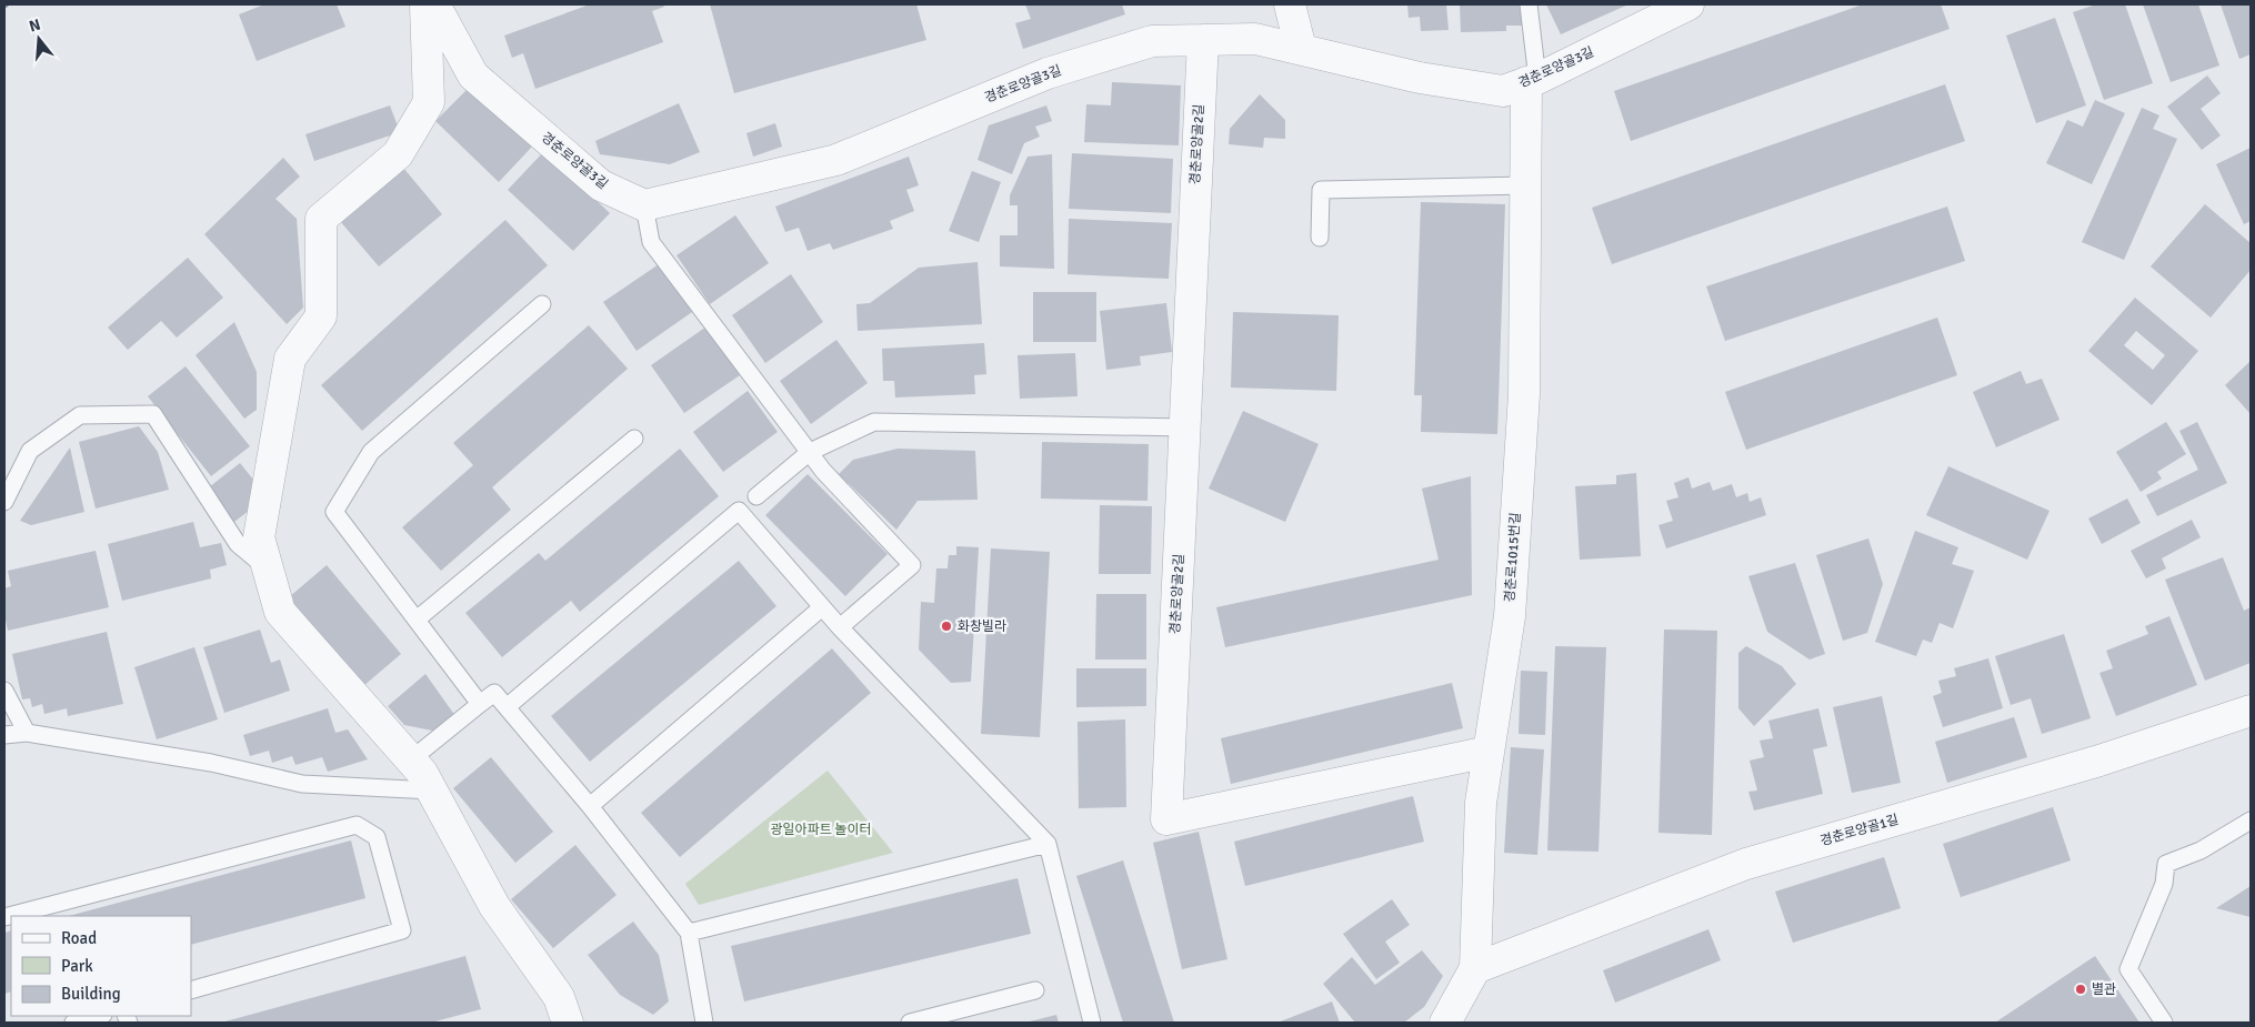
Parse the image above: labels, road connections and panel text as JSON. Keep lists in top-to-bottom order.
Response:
{
  "streets": {
    "street": [
      "경춘로양골3길",
      "경춘로양골2길",
      "경춘로1015번길",
      "경춘로양골1길"
    ]
  },
  "crossings": [
    ["경춘로양골3길", "경춘로양골2길"],
    ["경춘로양골3길", "경춘로1015번길"],
    ["경춘로양골2길", "경춘로1015번길"],
    ["경춘로1015번길", "경춘로양골1길"]
  ],
  "parks": ["광일아파트 놀이터"],
  "places": ["화창빌라", "별관"],
  "legend": ["Road", "Park", "Building"],
  "north": "top"
}
